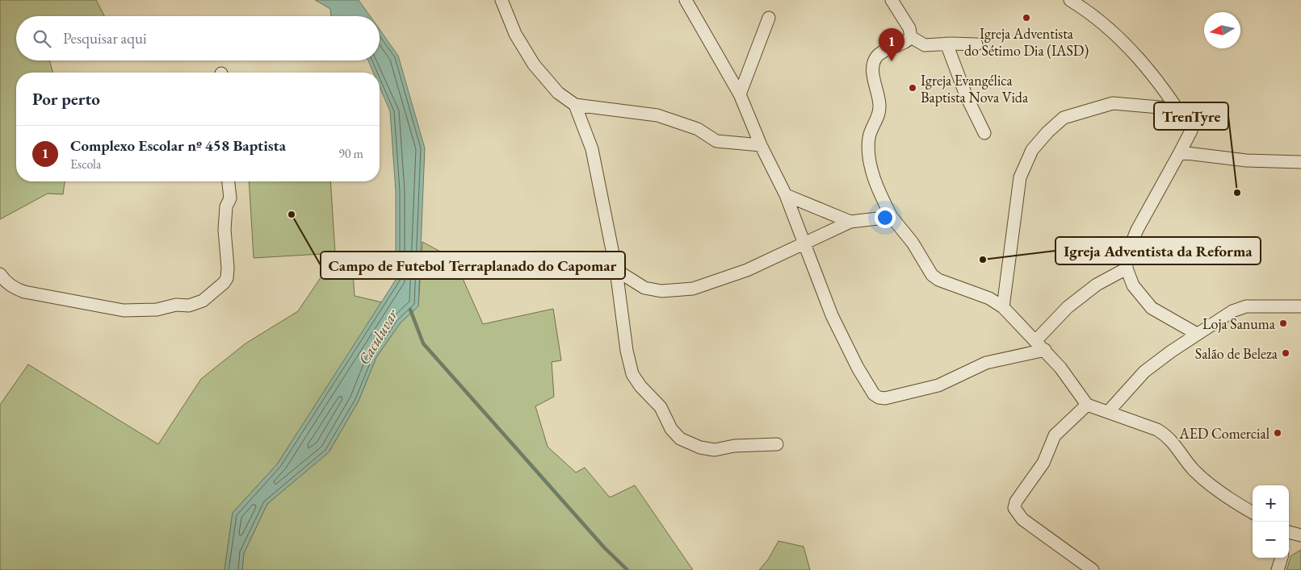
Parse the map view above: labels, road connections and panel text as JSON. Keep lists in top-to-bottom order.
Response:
{
  "water": ["Caculuvar"],
  "places": [
    "Igreja Adventista do Sétimo Dia (IASD)",
    "Igreja Evangélica Baptista Nova Vida",
    "TrenTyre",
    "Campo de Futebol Terraplanado do Capomar",
    "Igreja Adventista da Reforma",
    "Loja Sanuma",
    "Salão de Beleza",
    "AED Comercial"
  ],
  "north": "left",
  "page": {
    "search": "Pesquisar aqui",
    "pins": "1",
    "heading": "Por perto",
    "list": [
      {
        "mark": "1",
        "name": "Complexo Escolar nº 458 Baptista",
        "note": "Escola",
        "value": "90 m"
      }
    ],
    "map_buttons": ["+", "−"]
  }
}
